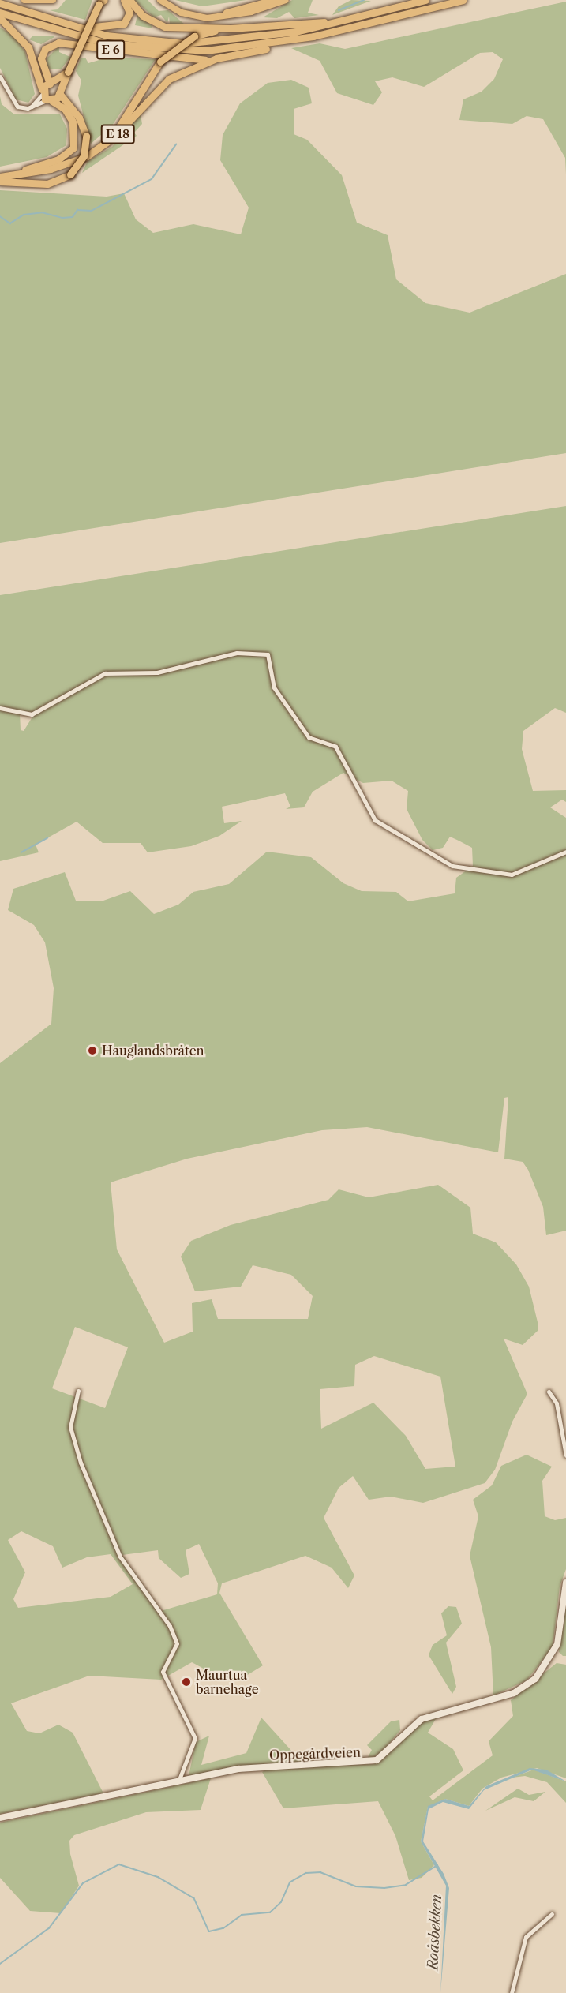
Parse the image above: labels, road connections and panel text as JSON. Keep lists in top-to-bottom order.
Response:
{
  "streets": {
    "highway": ["E 6", "E 18"],
    "main road": ["Oppegårdveien"]
  },
  "crossings": [
    ["E 6", "E 18"]
  ],
  "water": ["Roåsbekken"],
  "places": ["Hauglandsbråten", "Maurtua barnehage"]
}
